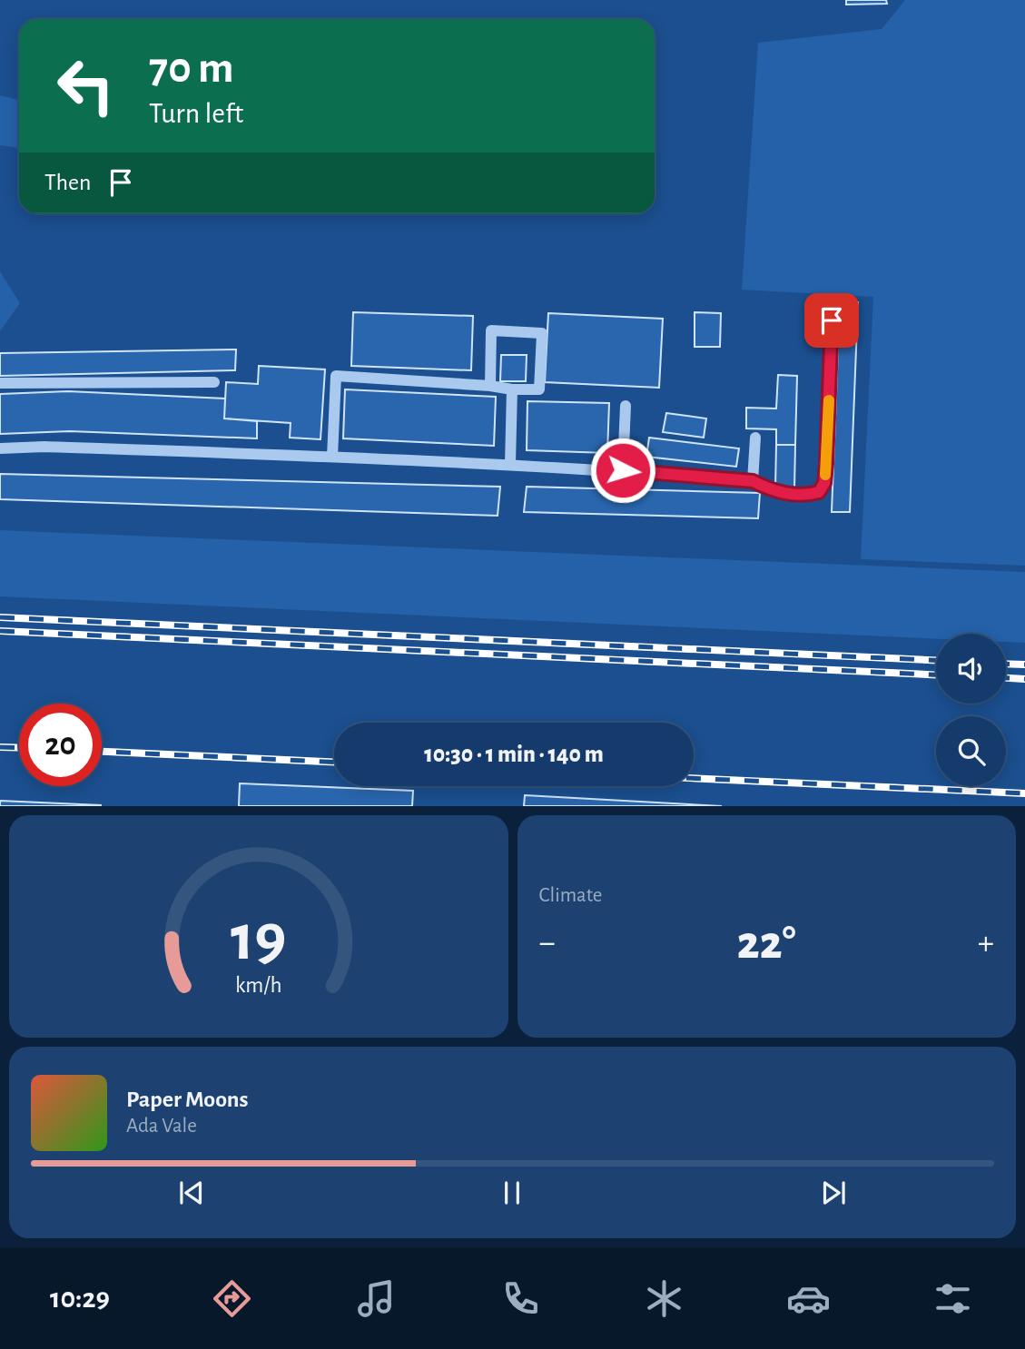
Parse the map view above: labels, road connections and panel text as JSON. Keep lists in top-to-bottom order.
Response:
{
  "page": {
    "turn": ["70 m", "Turn left"],
    "then": "Then",
    "limit": "20",
    "trip": "10:30 · 1 min · 140 m",
    "tile": "Climate",
    "heat": ["−", "22°", "+"],
    "song": ["Paper Moons", "Ada Vale"],
    "tabs": "10:29",
    "gauge": ["19", "km/h"]
  }
}
